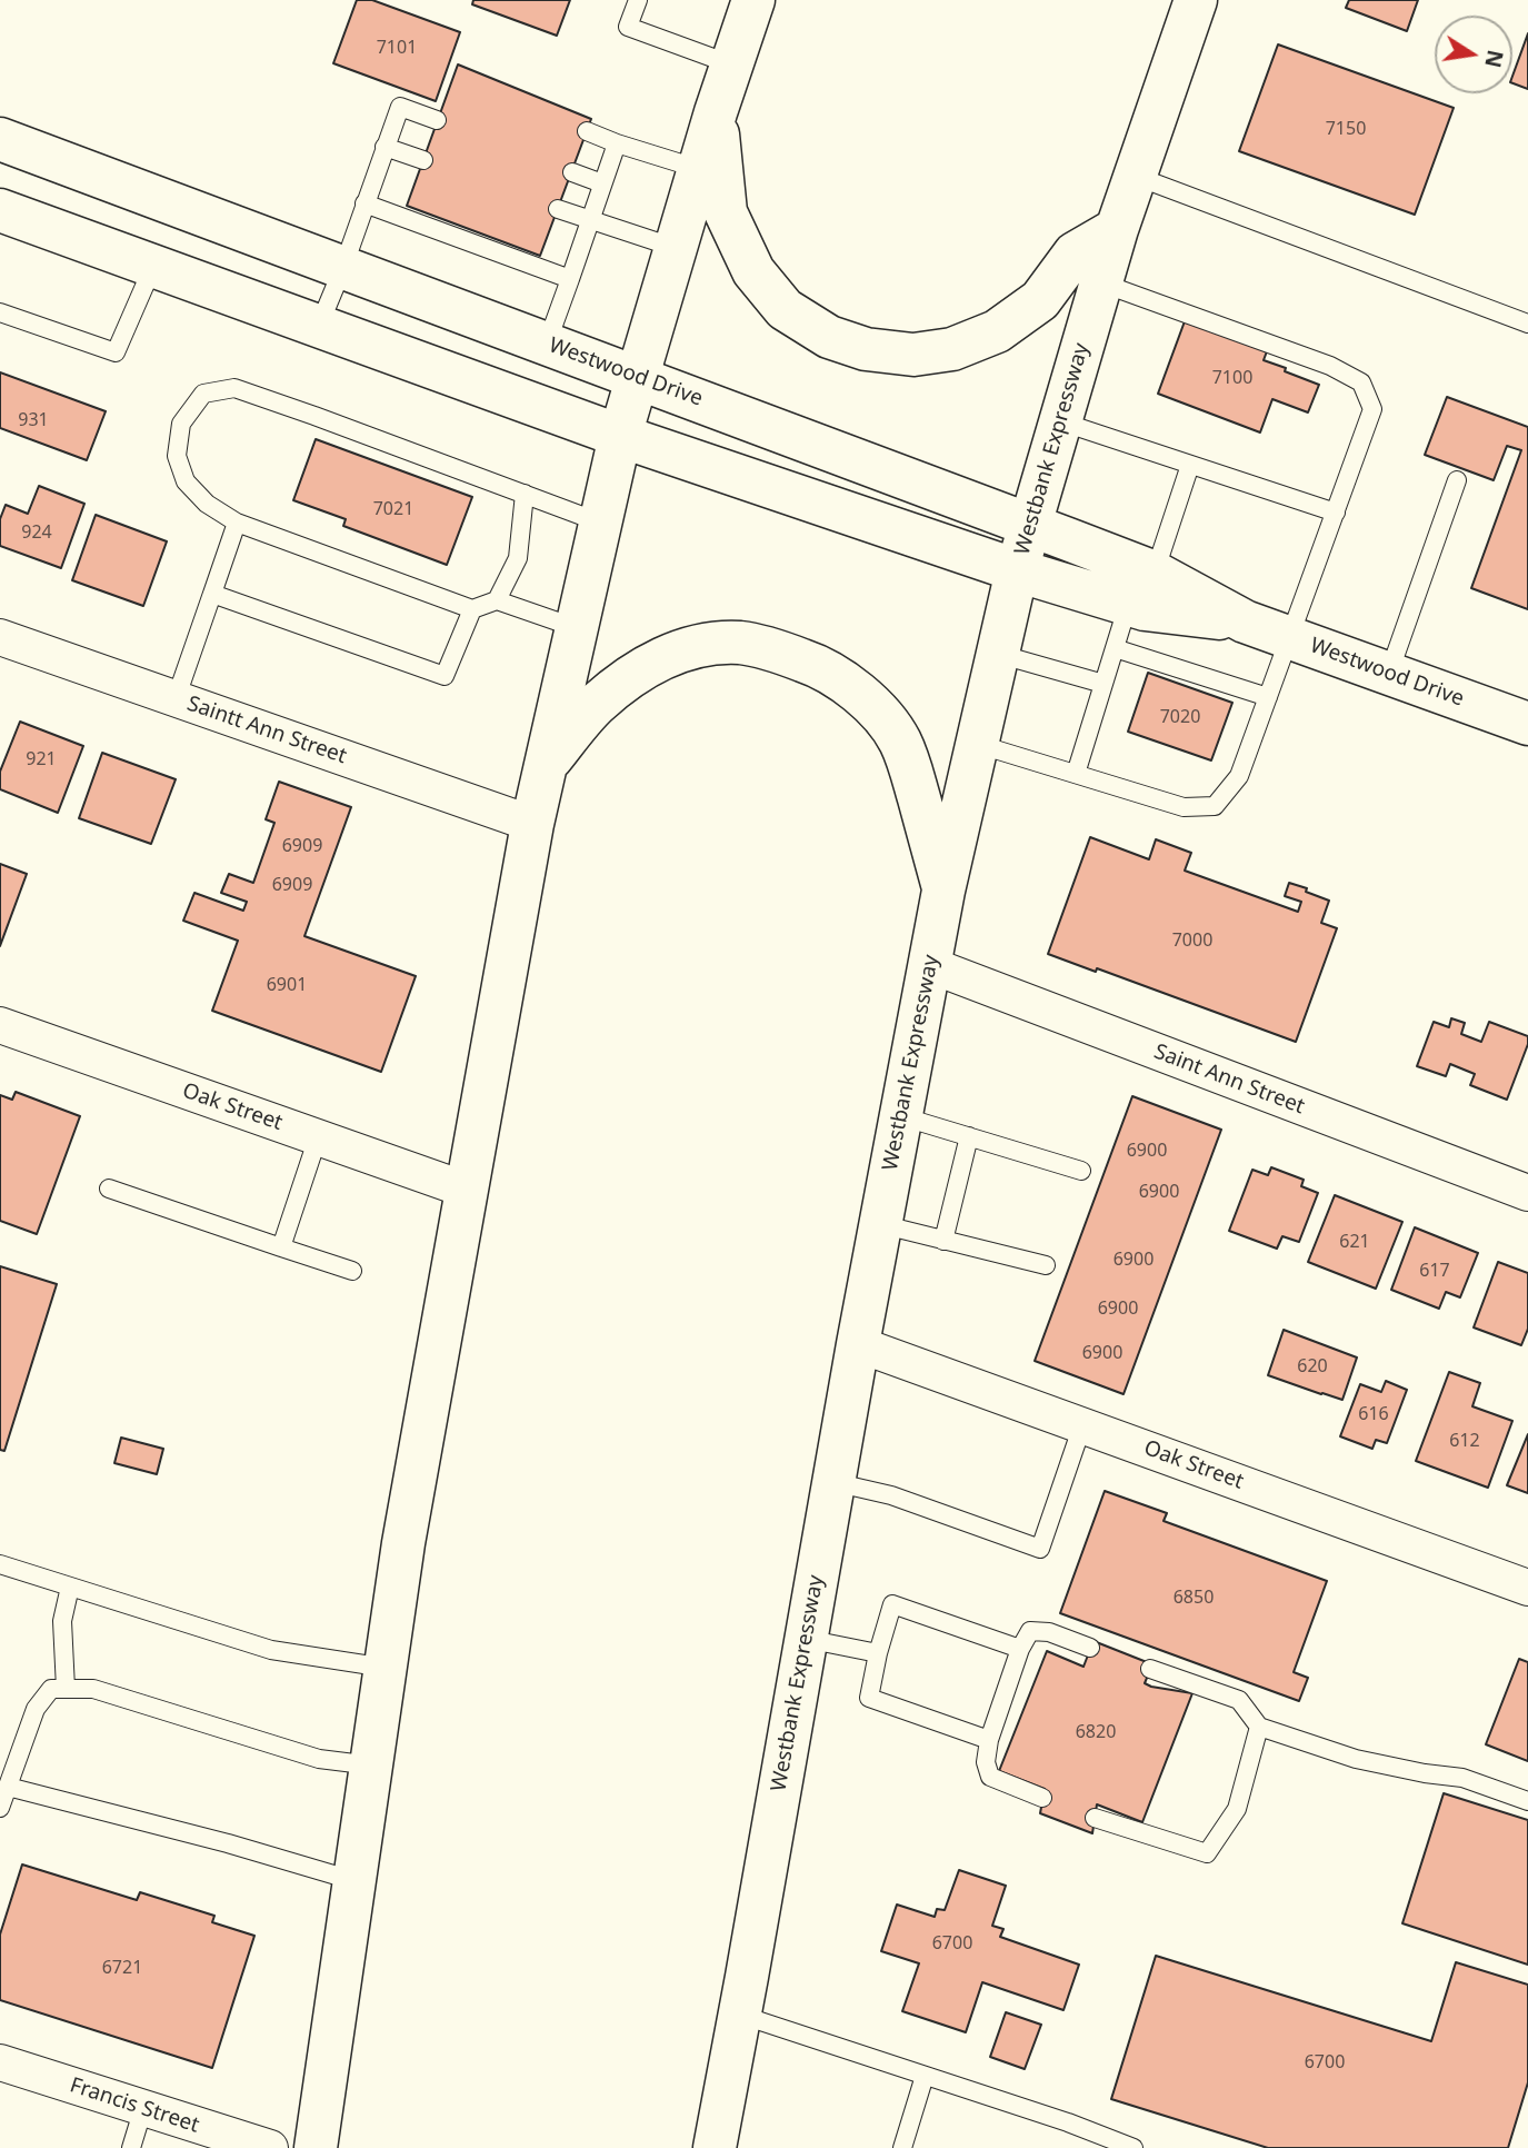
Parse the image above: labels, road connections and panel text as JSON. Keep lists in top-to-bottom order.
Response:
{
  "streets": {
    "main road": ["Westwood Drive", "Westbank Expressway"],
    "street": [
      "Saintt Ann Street",
      "Saint Ann Street",
      "Oak Street",
      "Francis Street"
    ]
  },
  "crossings": [
    ["Westwood Drive", "Westbank Expressway"],
    ["Westbank Expressway", "Saint Ann Street"],
    ["Westbank Expressway", "Oak Street"]
  ],
  "house_numbers": [
    "7101",
    "7150",
    "7100",
    "931",
    "7021",
    "924",
    "7020",
    "921",
    "6909",
    "6909",
    "7000",
    "6901",
    "6900",
    "6900",
    "621",
    "6900",
    "617",
    "6900",
    "6900",
    "620",
    "616",
    "612",
    "6850",
    "6820",
    "6700",
    "6721",
    "6700"
  ],
  "north": "right"
}
